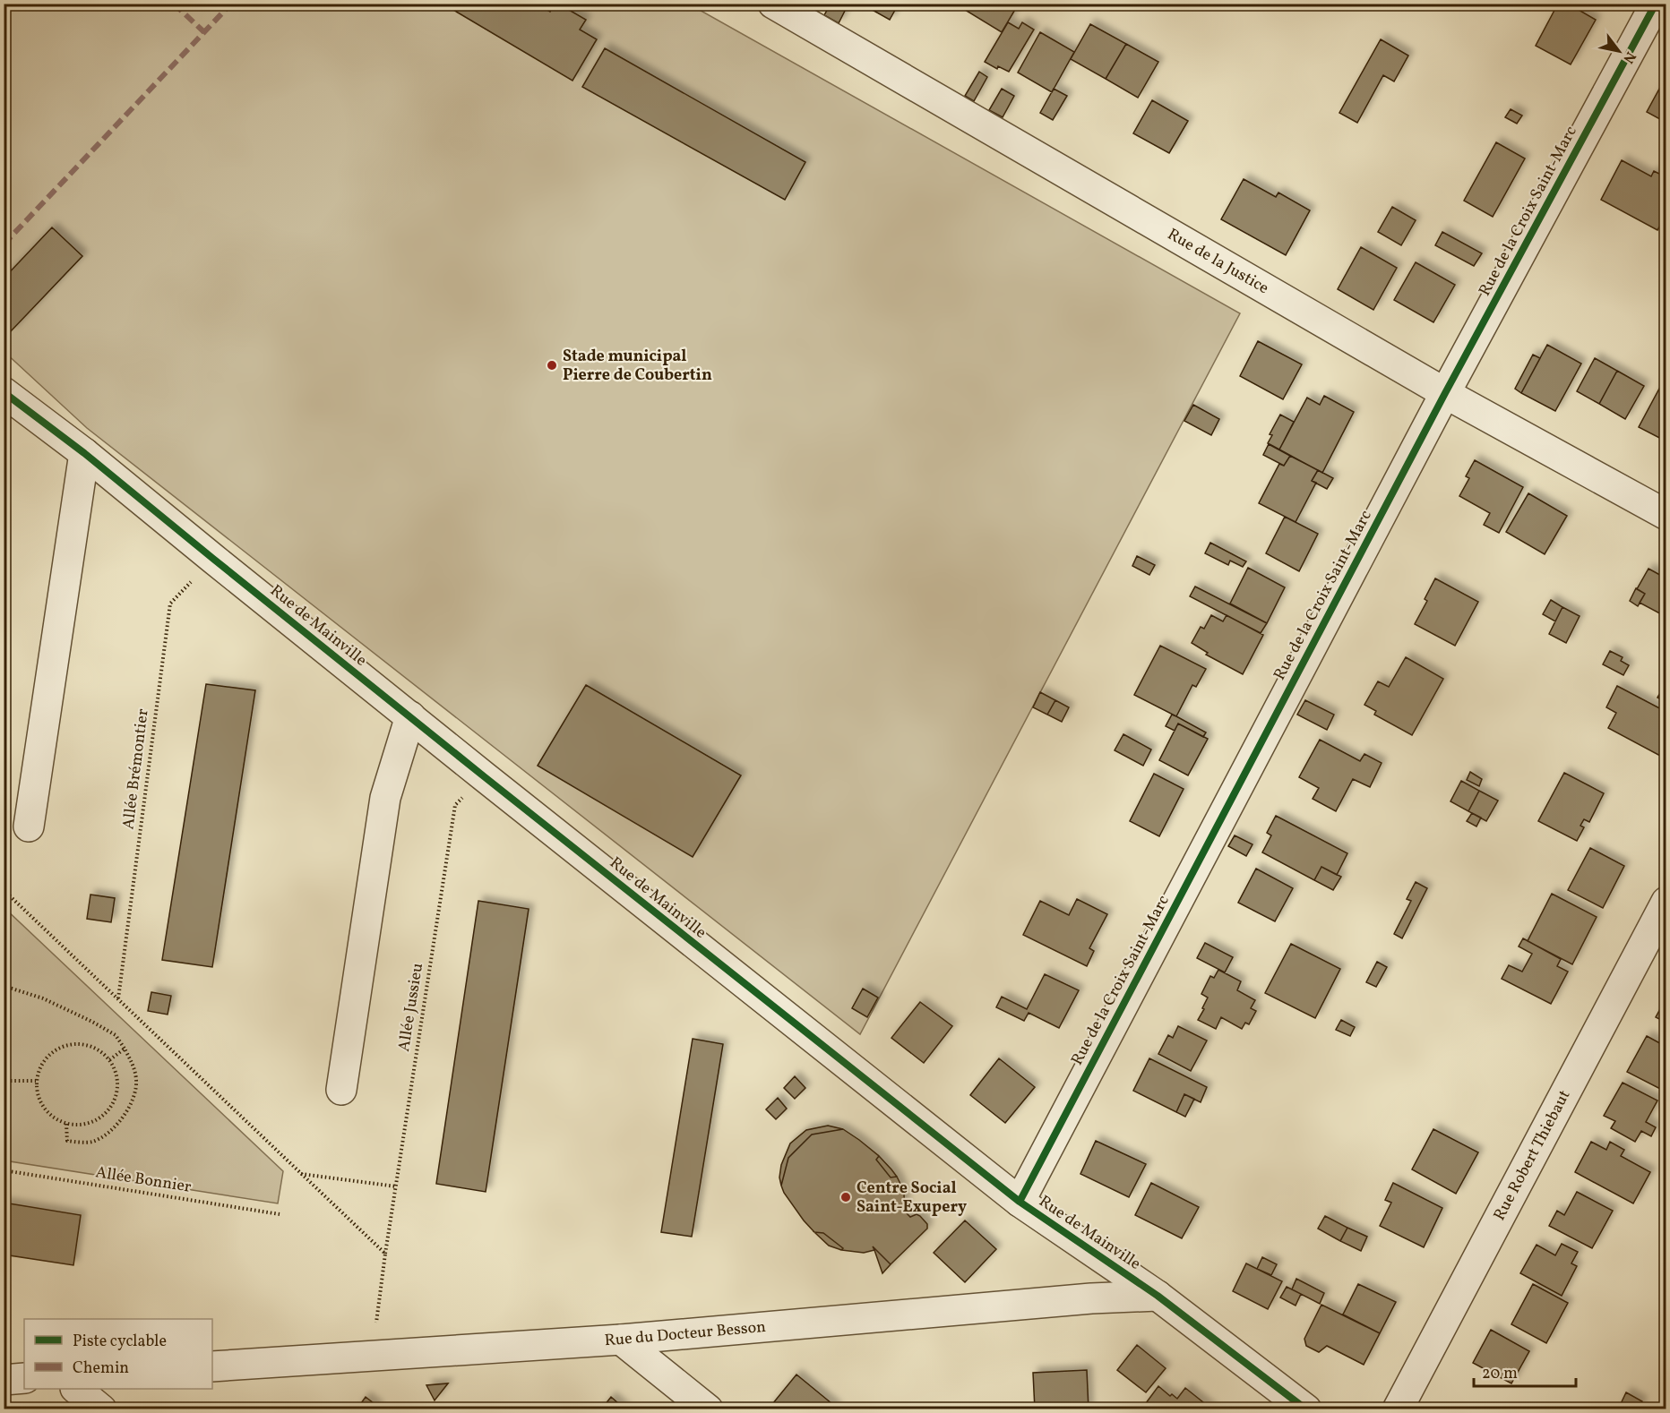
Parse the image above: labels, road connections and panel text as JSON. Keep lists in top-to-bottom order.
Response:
{
  "streets": {
    "street": [
      "Rue de la Croix Saint-Marc",
      "Rue de la Justice",
      "Rue de Mainville",
      "Rue Robert Thiebaut",
      "Rue du Docteur Besson"
    ],
    "path": ["Allée Brémontier", "Allée Jussieu", "Allée Bonnier"]
  },
  "crossings": [
    ["Rue de la Croix Saint-Marc", "Rue de la Justice"],
    ["Rue de la Croix Saint-Marc", "Rue de Mainville"],
    ["Rue de Mainville", "Allée Brémontier"],
    ["Rue de Mainville", "Allée Jussieu"],
    ["Rue de Mainville", "Rue du Docteur Besson"],
    ["Allée Jussieu", "Rue du Docteur Besson"]
  ],
  "places": ["Stade municipal Pierre de Coubertin", "Centre Social Saint-Exupery"],
  "legend": ["Piste cyclable", "Chemin"],
  "scale_bar": "20 m",
  "north": "bottom right"
}
